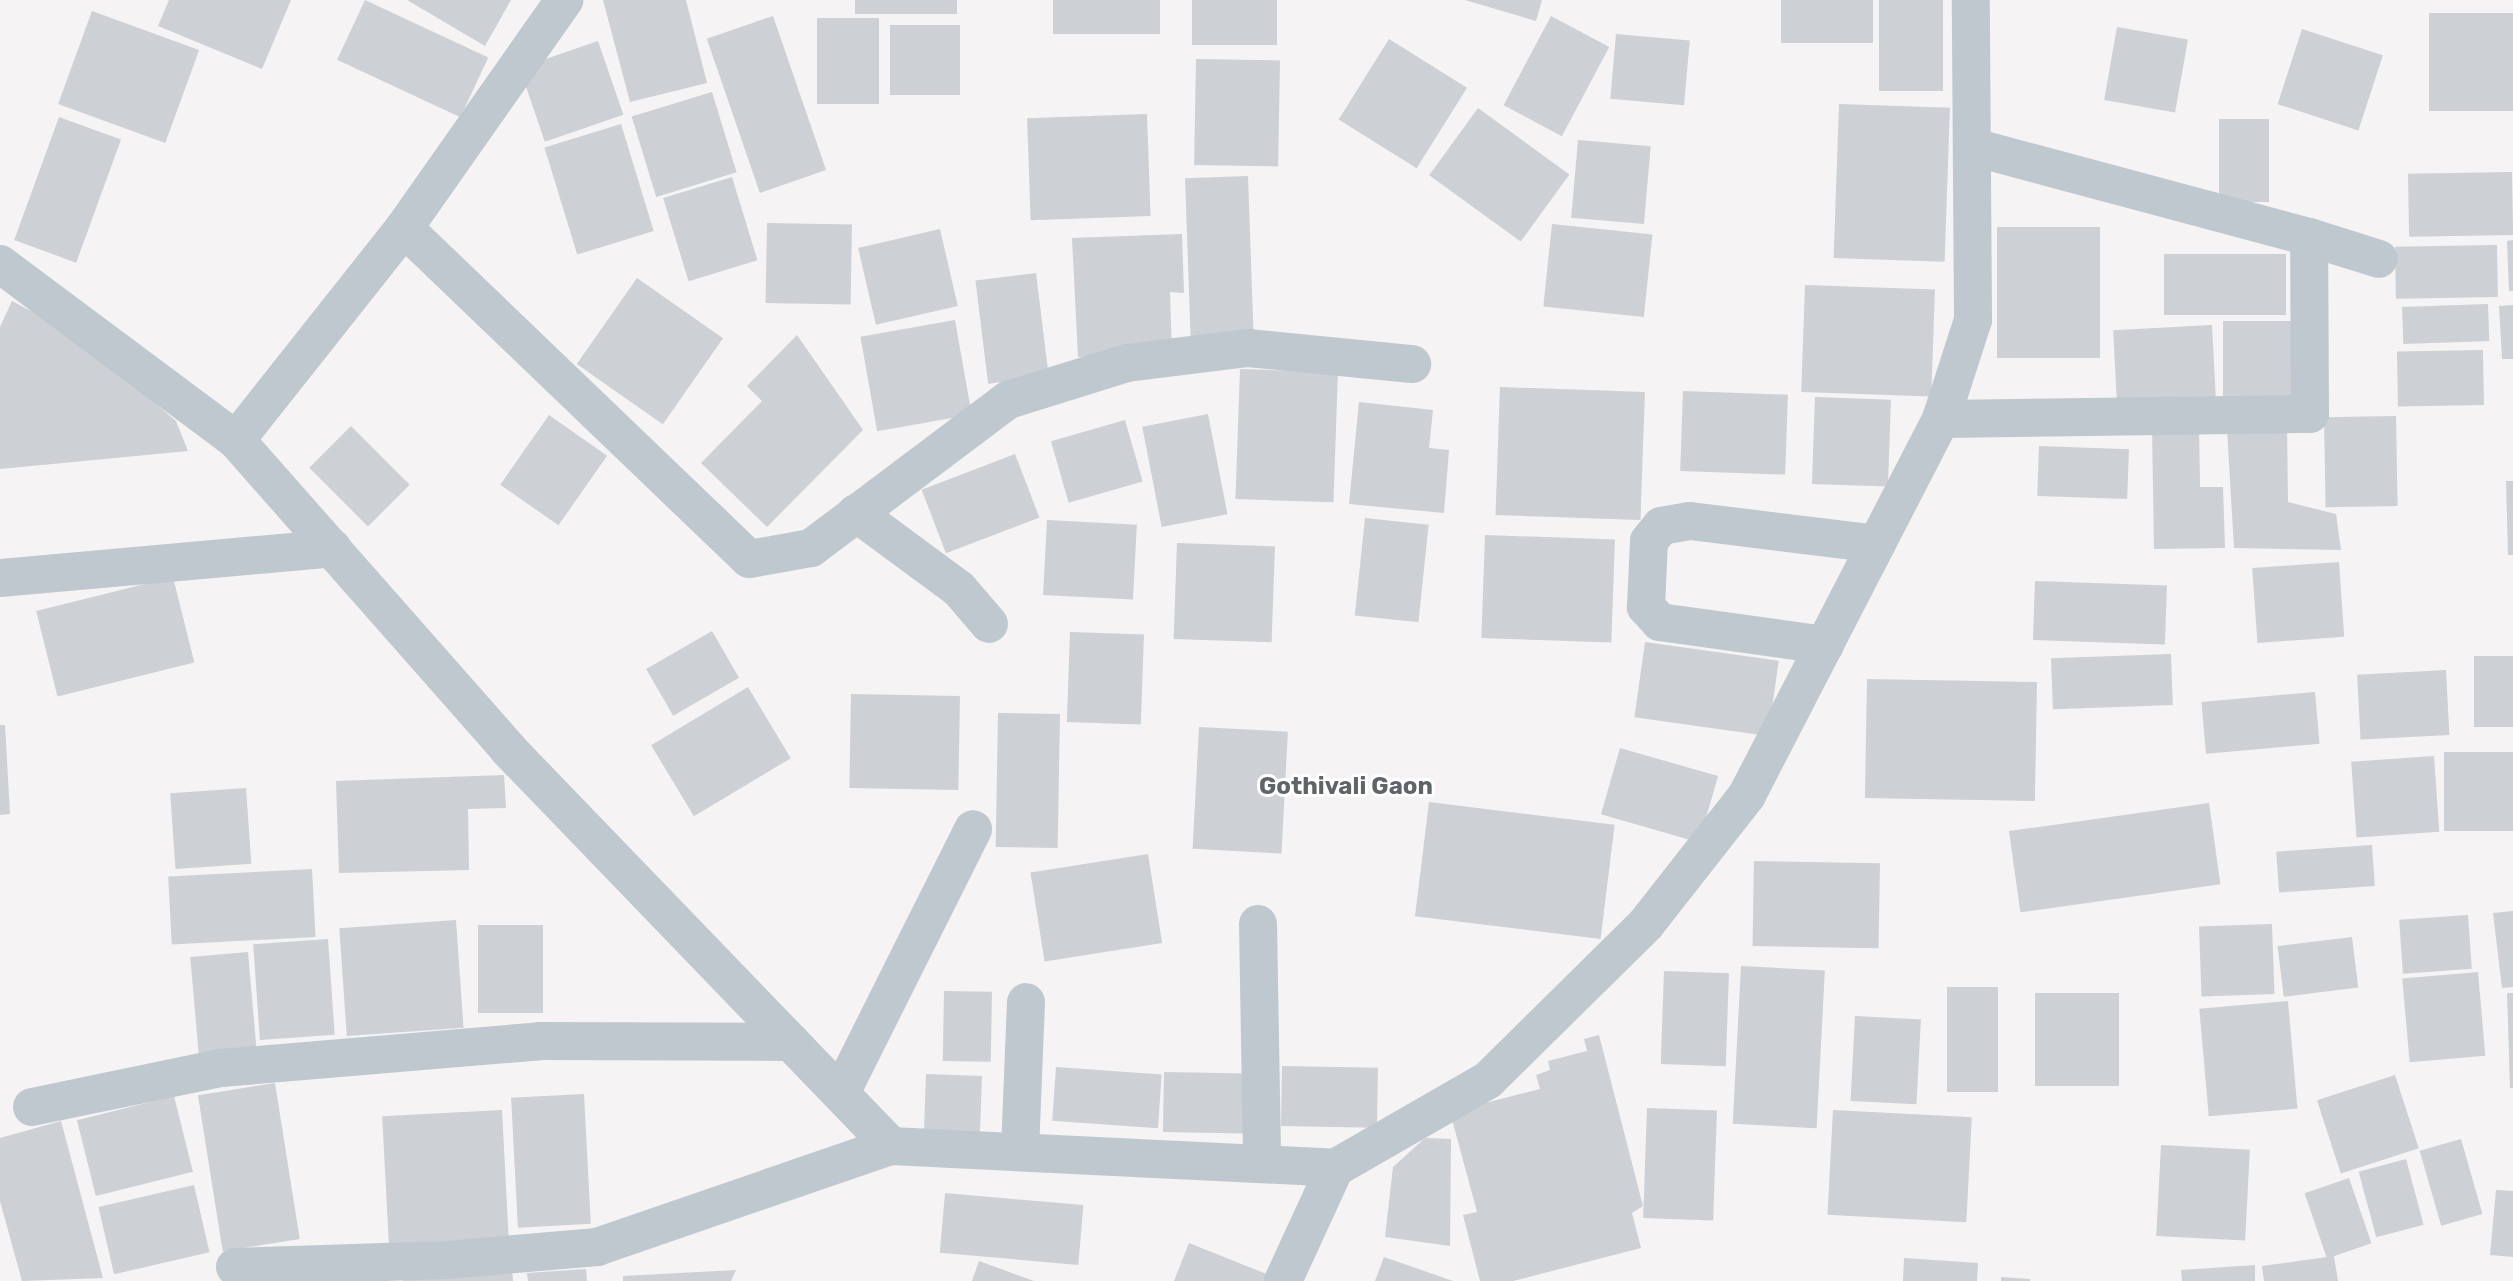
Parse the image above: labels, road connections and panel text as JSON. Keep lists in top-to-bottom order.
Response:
{
  "districts": ["Gothivali Gaon"]
}
